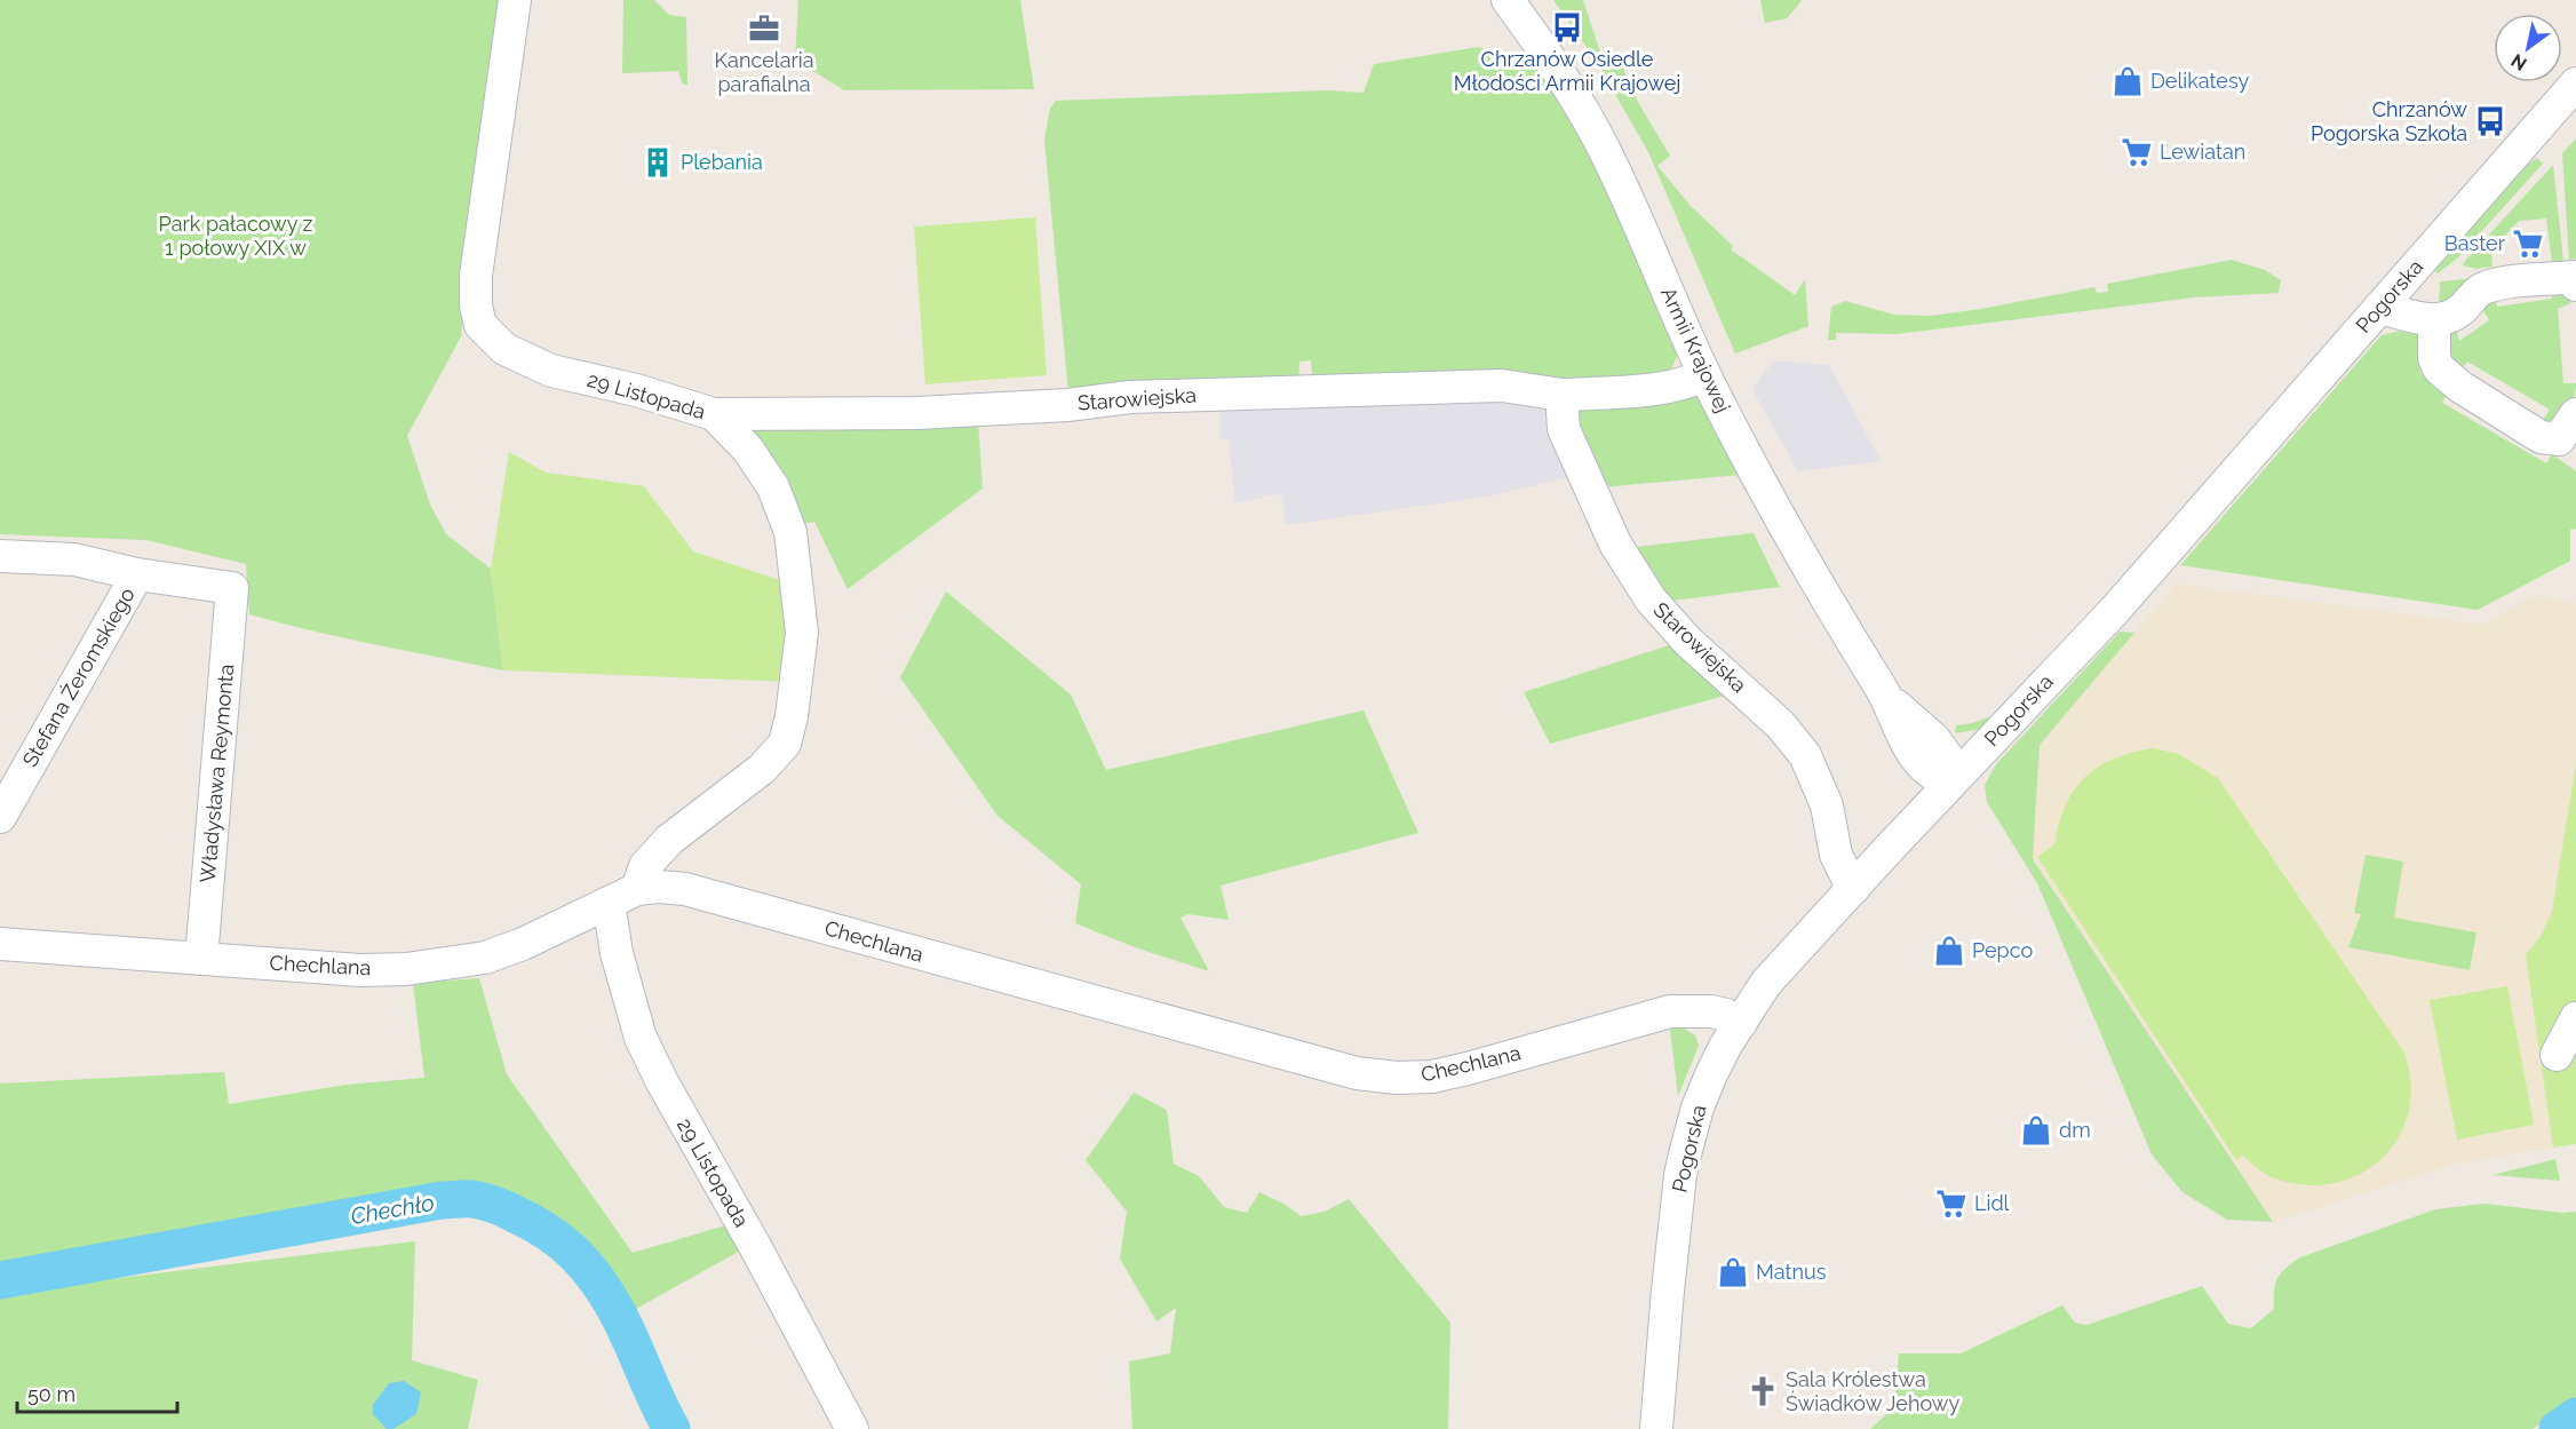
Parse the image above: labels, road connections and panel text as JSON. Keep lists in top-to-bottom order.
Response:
{
  "streets": {
    "street": [
      "Pogorska",
      "Armii Krajowej",
      "29 Listopada",
      "Starowiejska",
      "Stefana Żeromskiego",
      "Władysława Reymonta",
      "Chechlana"
    ]
  },
  "crossings": [
    ["Pogorska", "Armii Krajowej"],
    ["Pogorska", "Starowiejska"],
    ["Pogorska", "Chechlana"],
    ["Armii Krajowej", "Starowiejska"],
    ["29 Listopada", "Starowiejska"],
    ["29 Listopada", "Chechlana"],
    ["Stefana Żeromskiego", "Władysława Reymonta"],
    ["Władysława Reymonta", "Chechlana"]
  ],
  "water": ["Chechło"],
  "parks": ["Park pałacowy z 1 połowy XIX w"],
  "places": {
    "bus stop": ["Chrzanów Osiedle Młodości Armii Krajowej", "Chrzanów Pogorska Szkoła"],
    "office": ["Kancelaria parafialna"],
    "shop": [
      "Delikatesy",
      "Pepco",
      "dm",
      "Matnus"
    ],
    "supermarket": ["Lewiatan", "Baster", "Lidl"],
    "building": ["Plebania"],
    "church": ["Sala Królestwa Świadków Jehowy"]
  },
  "scale_bar": "50 m",
  "north": "bottom left"
}
